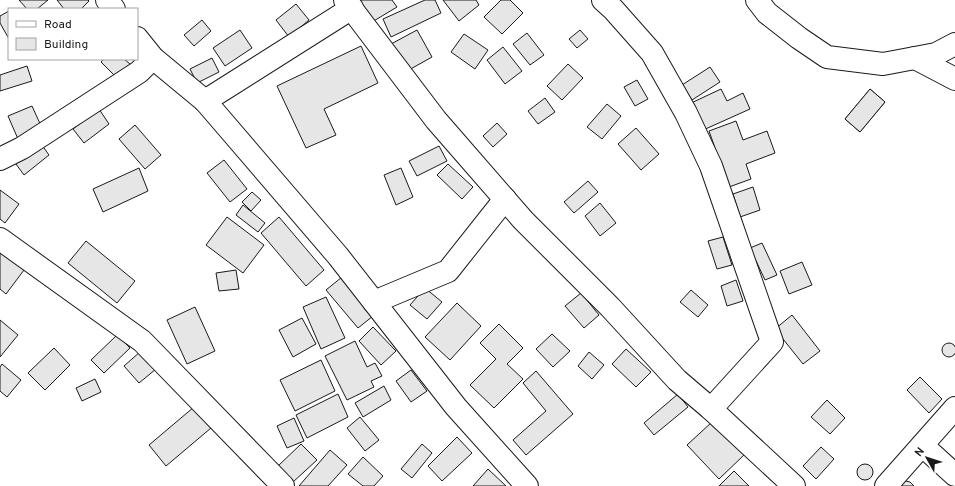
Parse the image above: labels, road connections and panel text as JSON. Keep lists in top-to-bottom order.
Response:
{
  "legend": ["Road", "Building"],
  "north": "top left"
}
